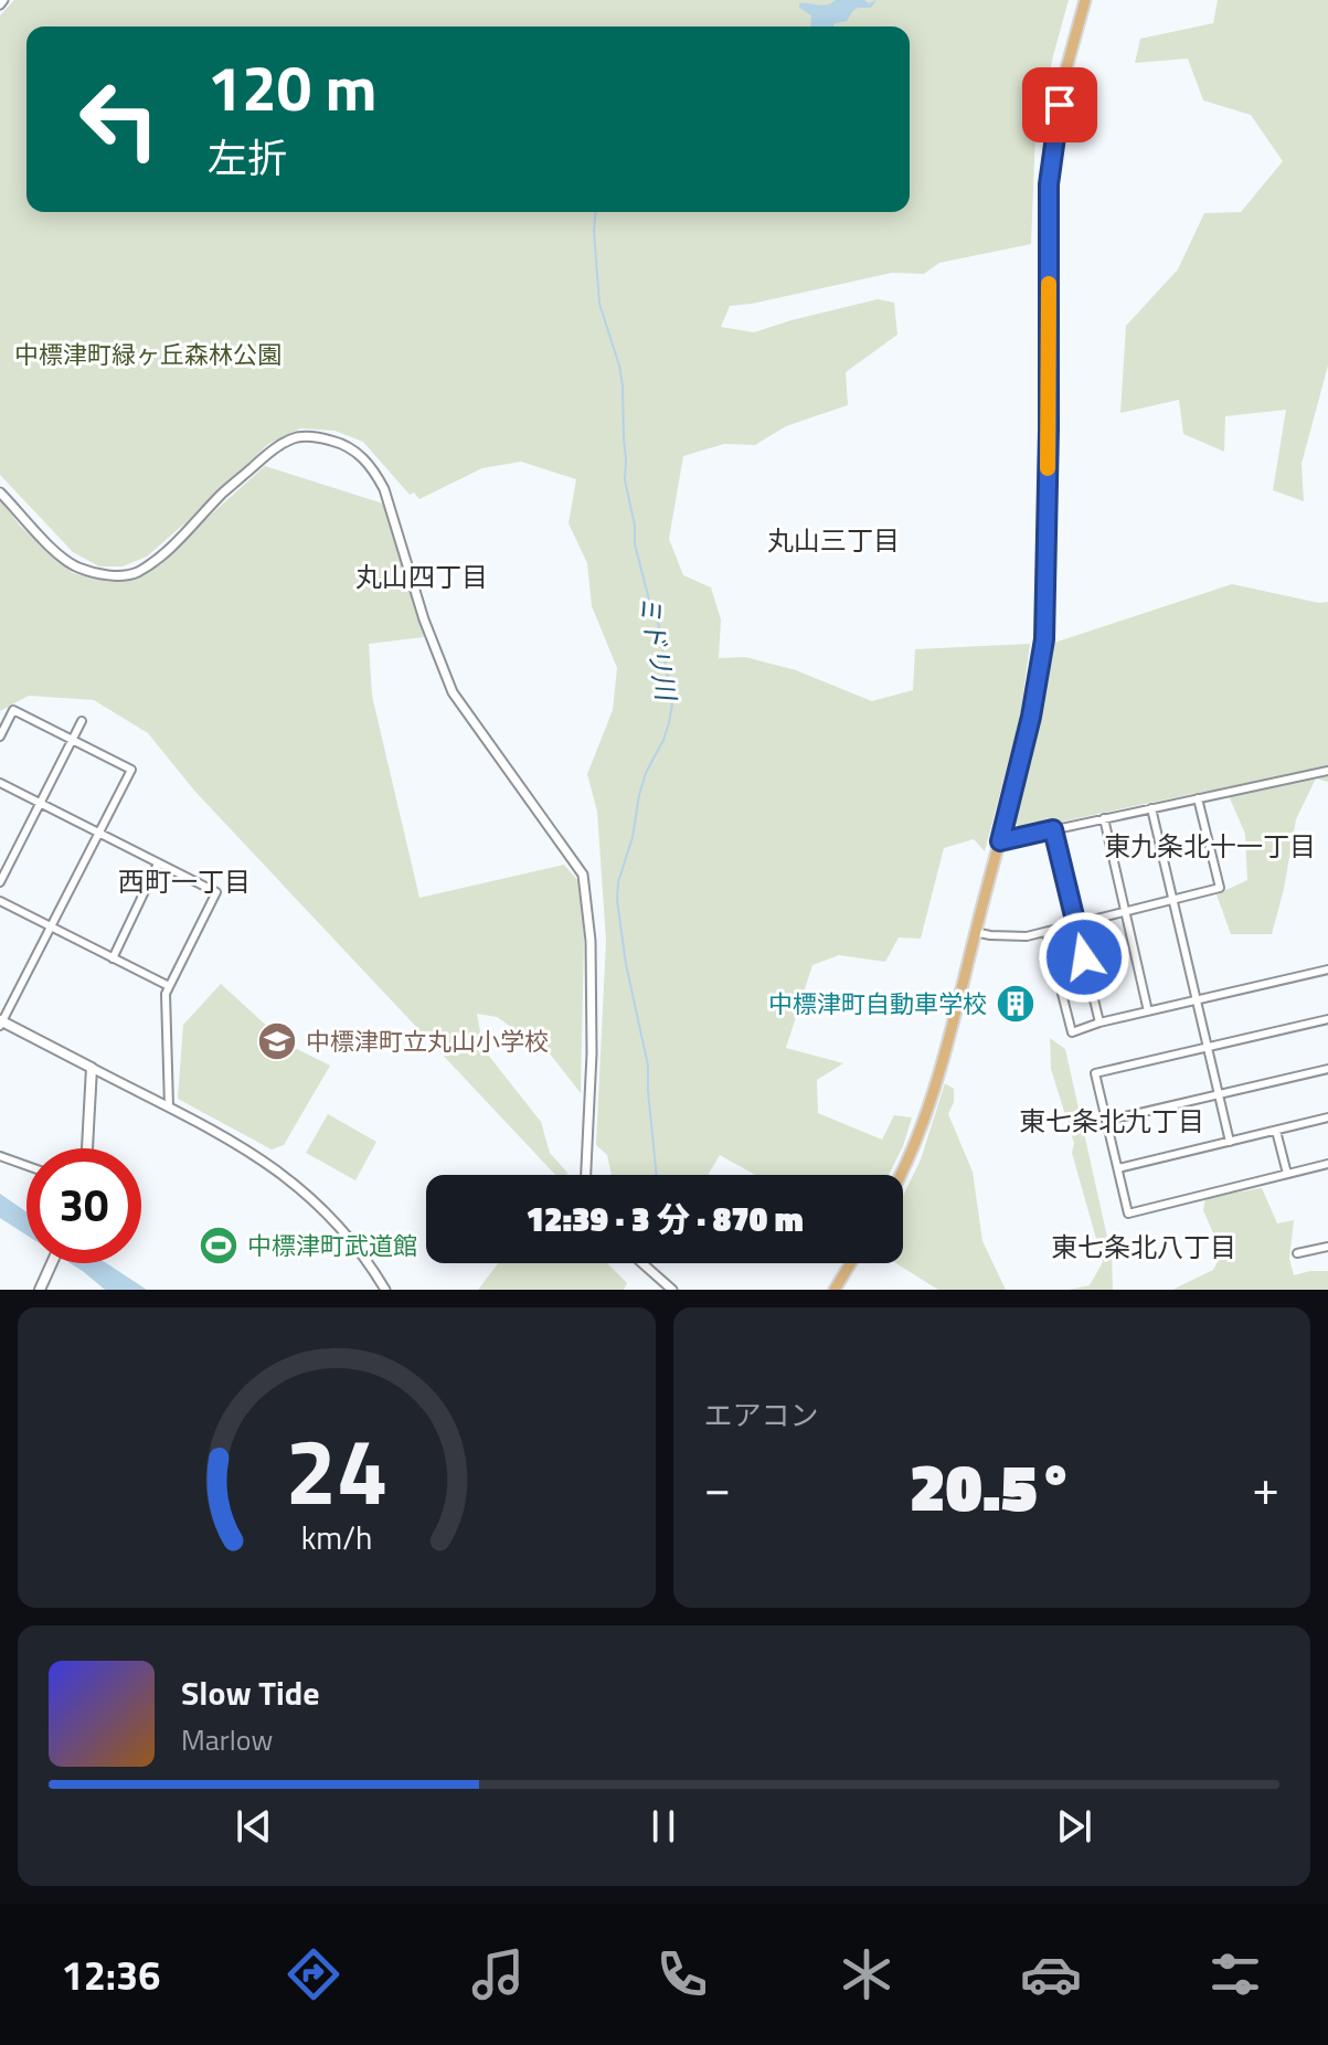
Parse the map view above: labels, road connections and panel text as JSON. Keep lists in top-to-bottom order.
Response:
{
  "districts": [
    "丸山三丁目",
    "丸山四丁目",
    "東九条北十一丁目",
    "西町一丁目",
    "東七条北九丁目",
    "東七条北八丁目"
  ],
  "water": ["ミドリ川"],
  "parks": ["中標津町緑ヶ丘森林公園"],
  "places": {
    "building": ["中標津町自動車学校"],
    "school or university": ["中標津町立丸山小学校"],
    "sports": ["中標津町武道館"]
  },
  "page": {
    "turn": ["120 m", "左折"],
    "limit": "30",
    "trip": "12:39 · 3 分 · 870 m",
    "tile": "エアコン",
    "heat": ["−", "20.5°", "+"],
    "song": ["Slow Tide", "Marlow"],
    "tabs": "12:36",
    "gauge": ["24", "km/h"]
  }
}
